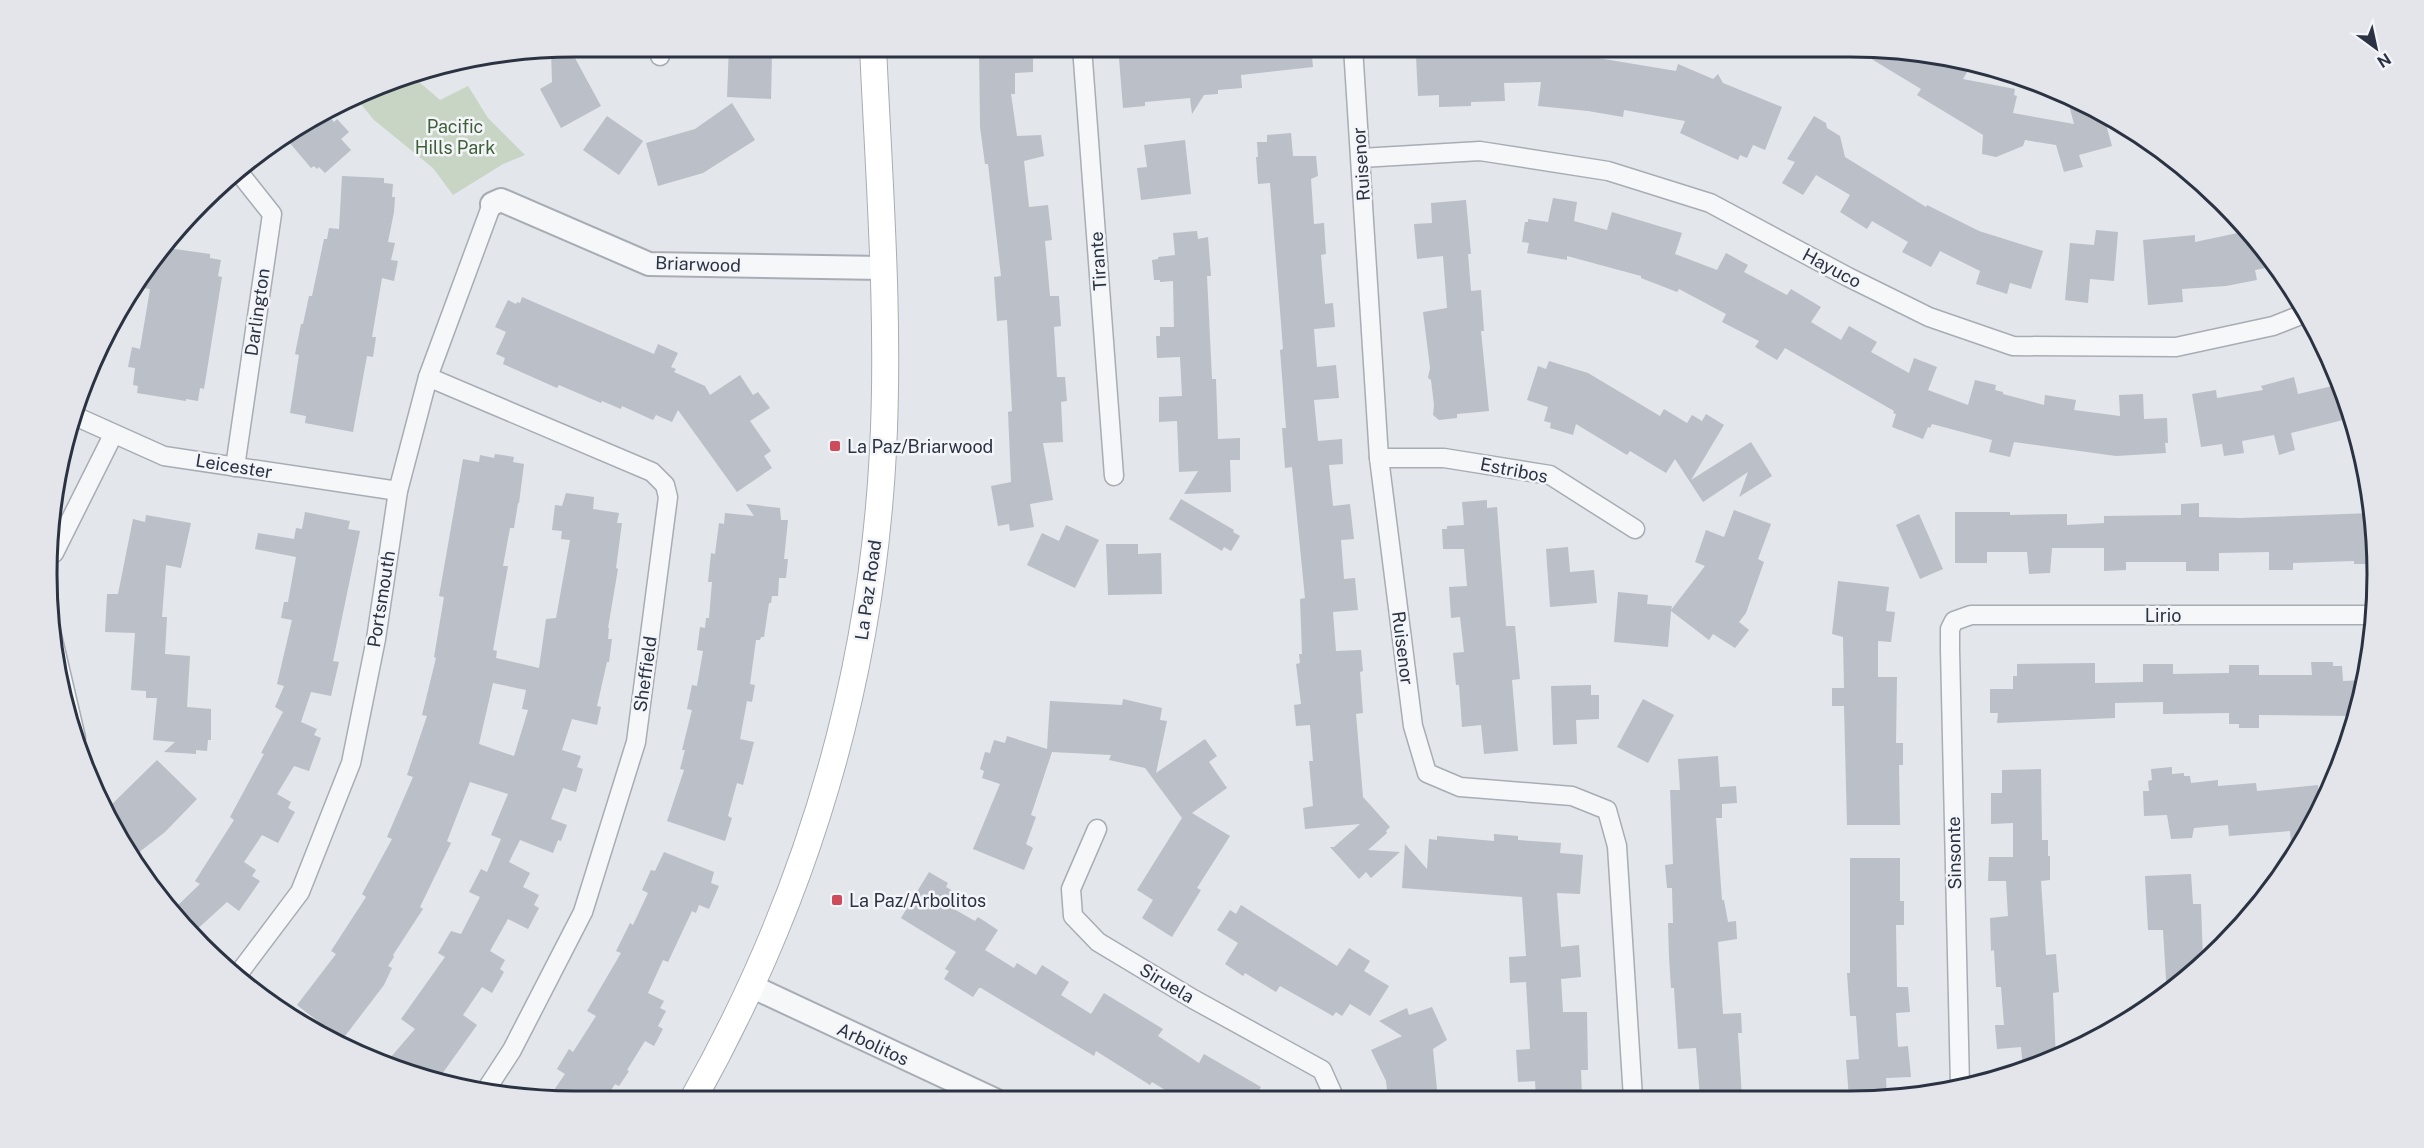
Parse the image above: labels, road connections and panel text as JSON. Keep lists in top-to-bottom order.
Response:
{
  "streets": {
    "main road": ["La Paz Road"],
    "street": [
      "Ruisenor",
      "Tirante",
      "Briarwood",
      "Hayuco",
      "Darlington",
      "Leicester",
      "Estribos",
      "Portsmouth",
      "Lirio",
      "Sheffield",
      "Sinsonte",
      "Siruela",
      "Arbolitos"
    ]
  },
  "crossings": [
    ["Ruisenor", "Hayuco"],
    ["Ruisenor", "Estribos"],
    ["Briarwood", "La Paz Road"],
    ["Briarwood", "Portsmouth"],
    ["Darlington", "Leicester"],
    ["Leicester", "Portsmouth"],
    ["La Paz Road", "Arbolitos"],
    ["Portsmouth", "Sheffield"],
    ["Lirio", "Sinsonte"]
  ],
  "parks": ["Pacific Hills Park"],
  "places": {
    "transit": ["La Paz/Briarwood", "La Paz/Arbolitos"]
  },
  "north": "bottom right"
}
